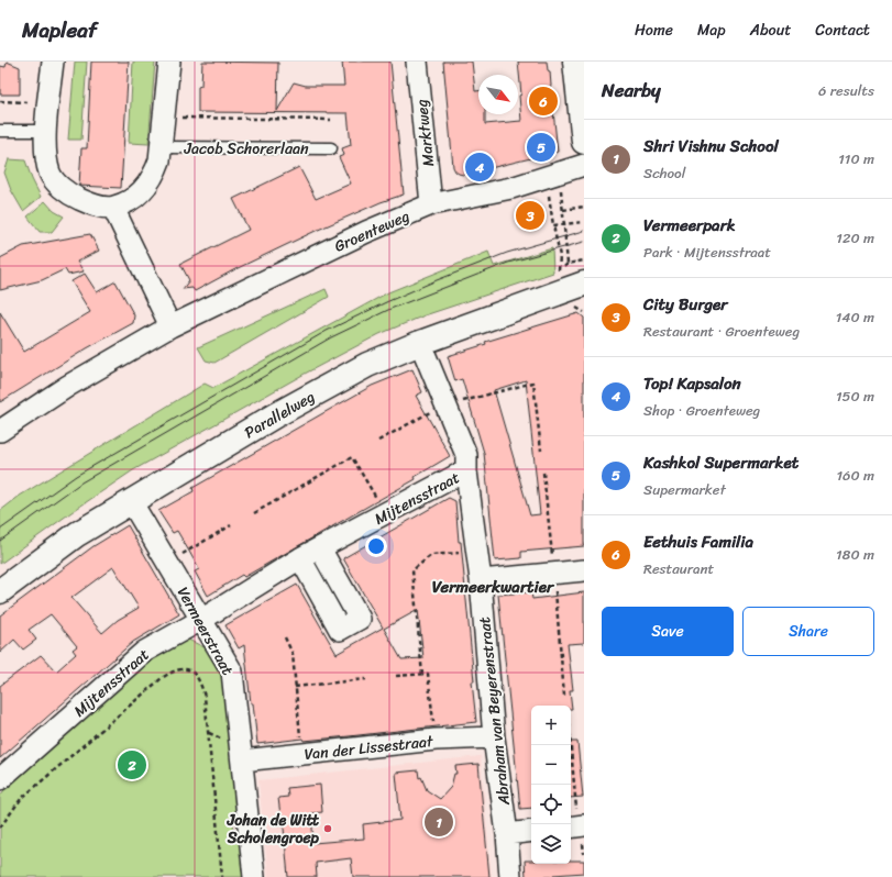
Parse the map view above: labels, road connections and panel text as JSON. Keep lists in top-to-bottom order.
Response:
{
  "streets": {
    "street": [
      "Marktweg",
      "Jacob Schorerlaan",
      "Groenteweg",
      "Parallelweg",
      "Mijtensstraat",
      "Vermeerstraat",
      "Abraham van Beyerenstraat",
      "Van der Lissestraat"
    ]
  },
  "crossings": [
    ["Marktweg", "Groenteweg"],
    ["Parallelweg", "Vermeerstraat"],
    ["Parallelweg", "Abraham van Beyerenstraat"],
    ["Mijtensstraat", "Vermeerstraat"],
    ["Mijtensstraat", "Abraham van Beyerenstraat"],
    ["Vermeerstraat", "Van der Lissestraat"],
    ["Abraham van Beyerenstraat", "Van der Lissestraat"]
  ],
  "districts": ["Vermeerkwartier"],
  "places": ["Johan de Witt Scholengroep"],
  "north": "bottom right",
  "page": {
    "header": "Mapleaf",
    "nav": [
      "Home",
      "Map",
      "About",
      "Contact"
    ],
    "heading": ["Nearby", "6 results"],
    "pins": [
      "6",
      "5",
      "4",
      "3",
      "2",
      "1"
    ],
    "list": [
      {
        "mark": "1",
        "name": "Shri Vishnu School",
        "note": "School",
        "value": "110 m"
      },
      {
        "mark": "2",
        "name": "Vermeerpark",
        "note": "Park · Mijtensstraat",
        "value": "120 m"
      },
      {
        "mark": "3",
        "name": "City Burger",
        "note": "Restaurant · Groenteweg",
        "value": "140 m"
      },
      {
        "mark": "4",
        "name": "Top! Kapsalon",
        "note": "Shop · Groenteweg",
        "value": "150 m"
      },
      {
        "mark": "5",
        "name": "Kashkol Supermarket",
        "note": "Supermarket",
        "value": "160 m"
      },
      {
        "mark": "6",
        "name": "Eethuis Familia",
        "note": "Restaurant",
        "value": "180 m"
      }
    ],
    "buttons": ["Save", "Share"],
    "map_buttons": ["+", "−"]
  }
}
